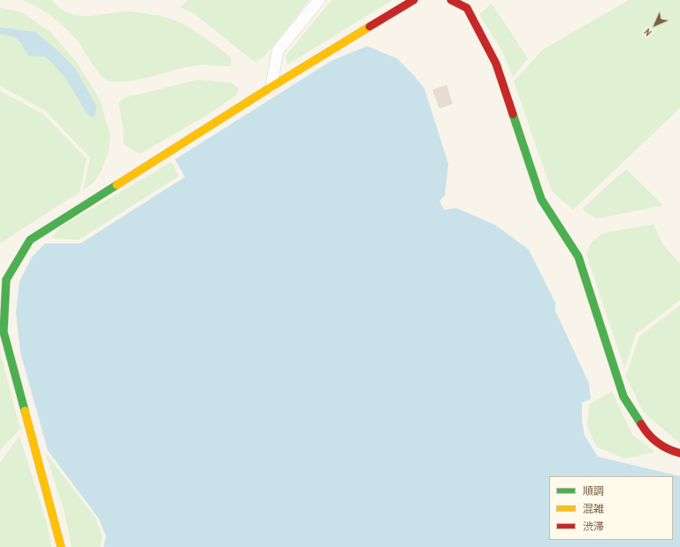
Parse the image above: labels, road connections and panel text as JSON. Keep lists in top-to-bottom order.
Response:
{
  "legend": ["順調", "混雑", "渋滞"],
  "north": "bottom left"
}
